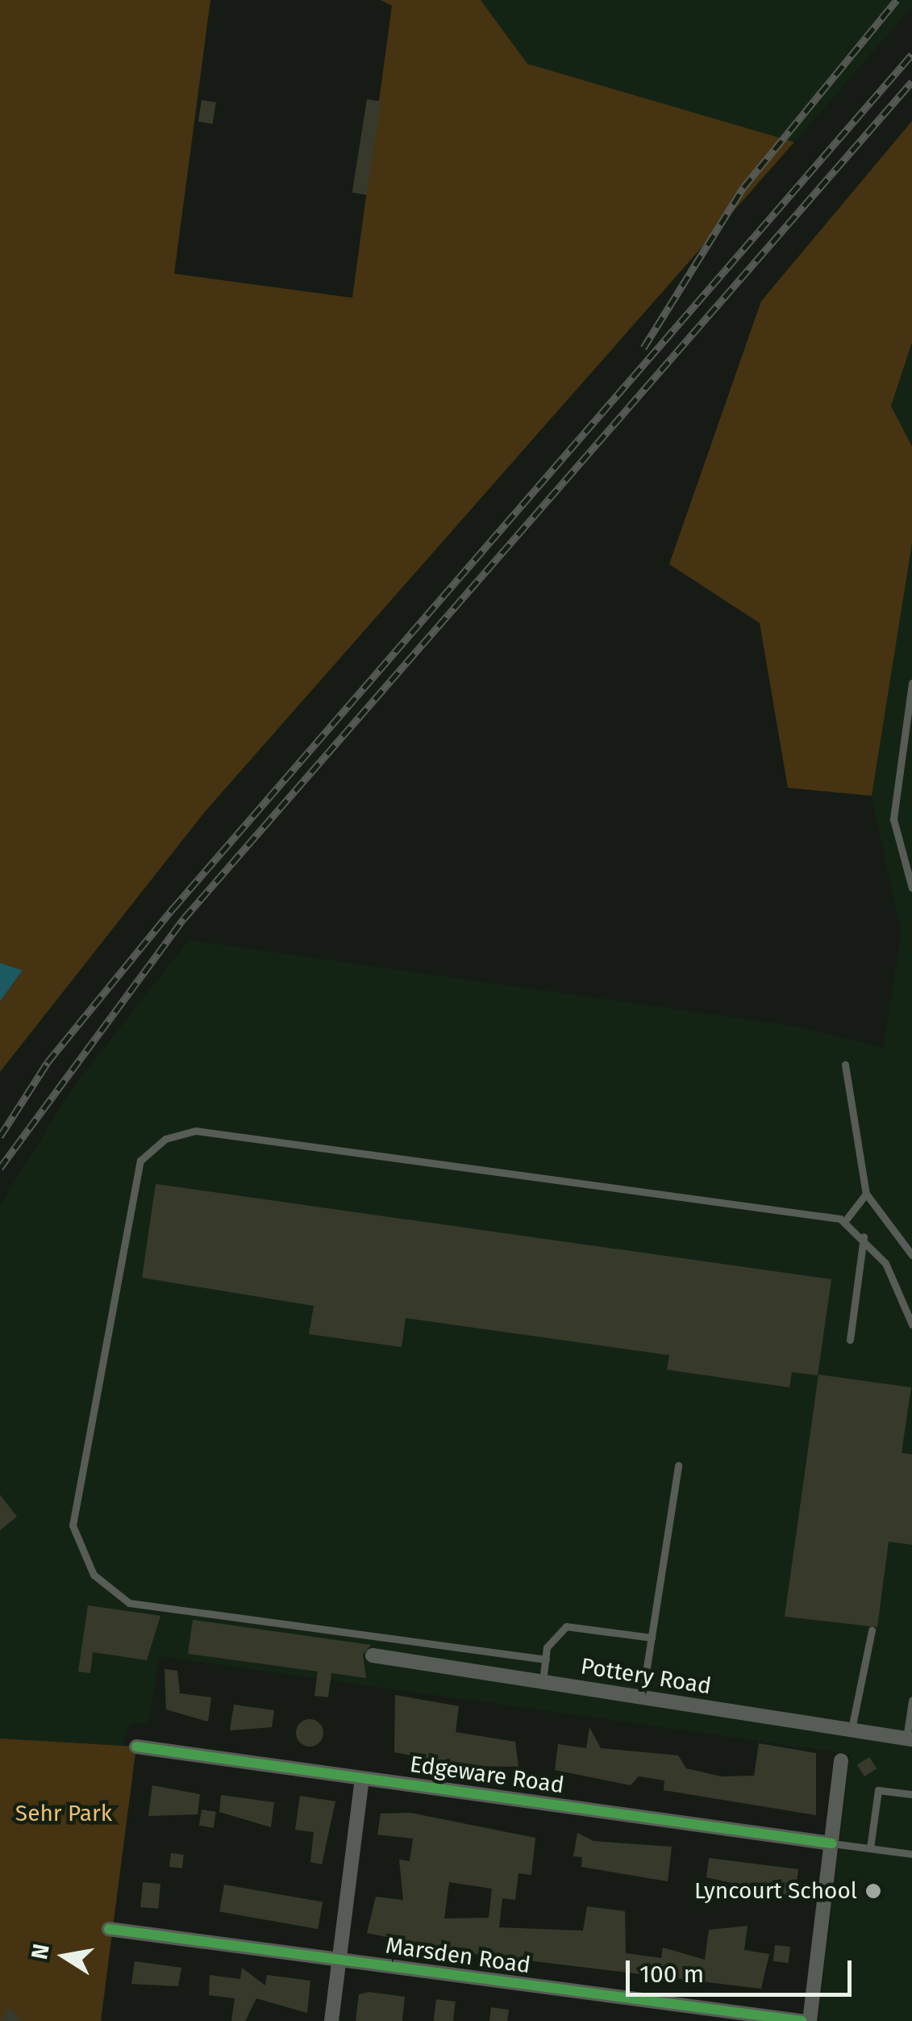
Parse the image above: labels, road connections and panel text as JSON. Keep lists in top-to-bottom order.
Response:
{
  "streets": {
    "street": ["Pottery Road", "Edgeware Road", "Marsden Road"]
  },
  "parks": ["Sehr Park"],
  "places": ["Lyncourt School"],
  "scale_bar": "100 m",
  "north": "left"
}
